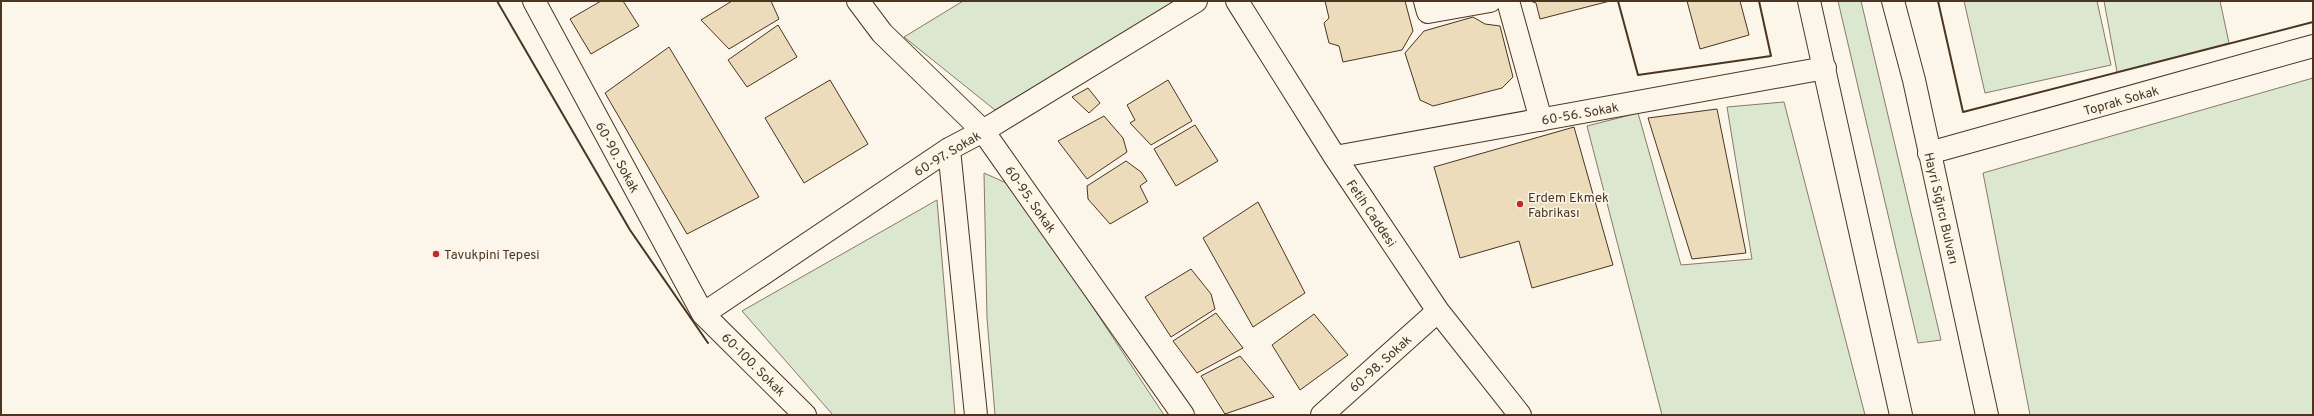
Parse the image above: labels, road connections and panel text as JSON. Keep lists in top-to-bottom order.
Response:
{
  "streets": {
    "street": [
      "Toprak Sokak",
      "60-56. Sokak",
      "60-97. Sokak",
      "60-90. Sokak",
      "60-95. Sokak",
      "Hayri Sığırcı Bulvarı",
      "Fetih Caddesi",
      "60-98. Sokak",
      "60-100. Sokak"
    ]
  },
  "crossings": [
    ["Toprak Sokak", "Hayri Sığırcı Bulvarı"],
    ["60-56. Sokak", "Fetih Caddesi"],
    ["60-97. Sokak", "60-90. Sokak"],
    ["60-97. Sokak", "60-95. Sokak"],
    ["60-97. Sokak", "60-100. Sokak"],
    ["60-90. Sokak", "60-100. Sokak"],
    ["Fetih Caddesi", "60-98. Sokak"]
  ],
  "places": ["Erdem Ekmek Fabrikası", "Tavukpini Tepesi"]
}
